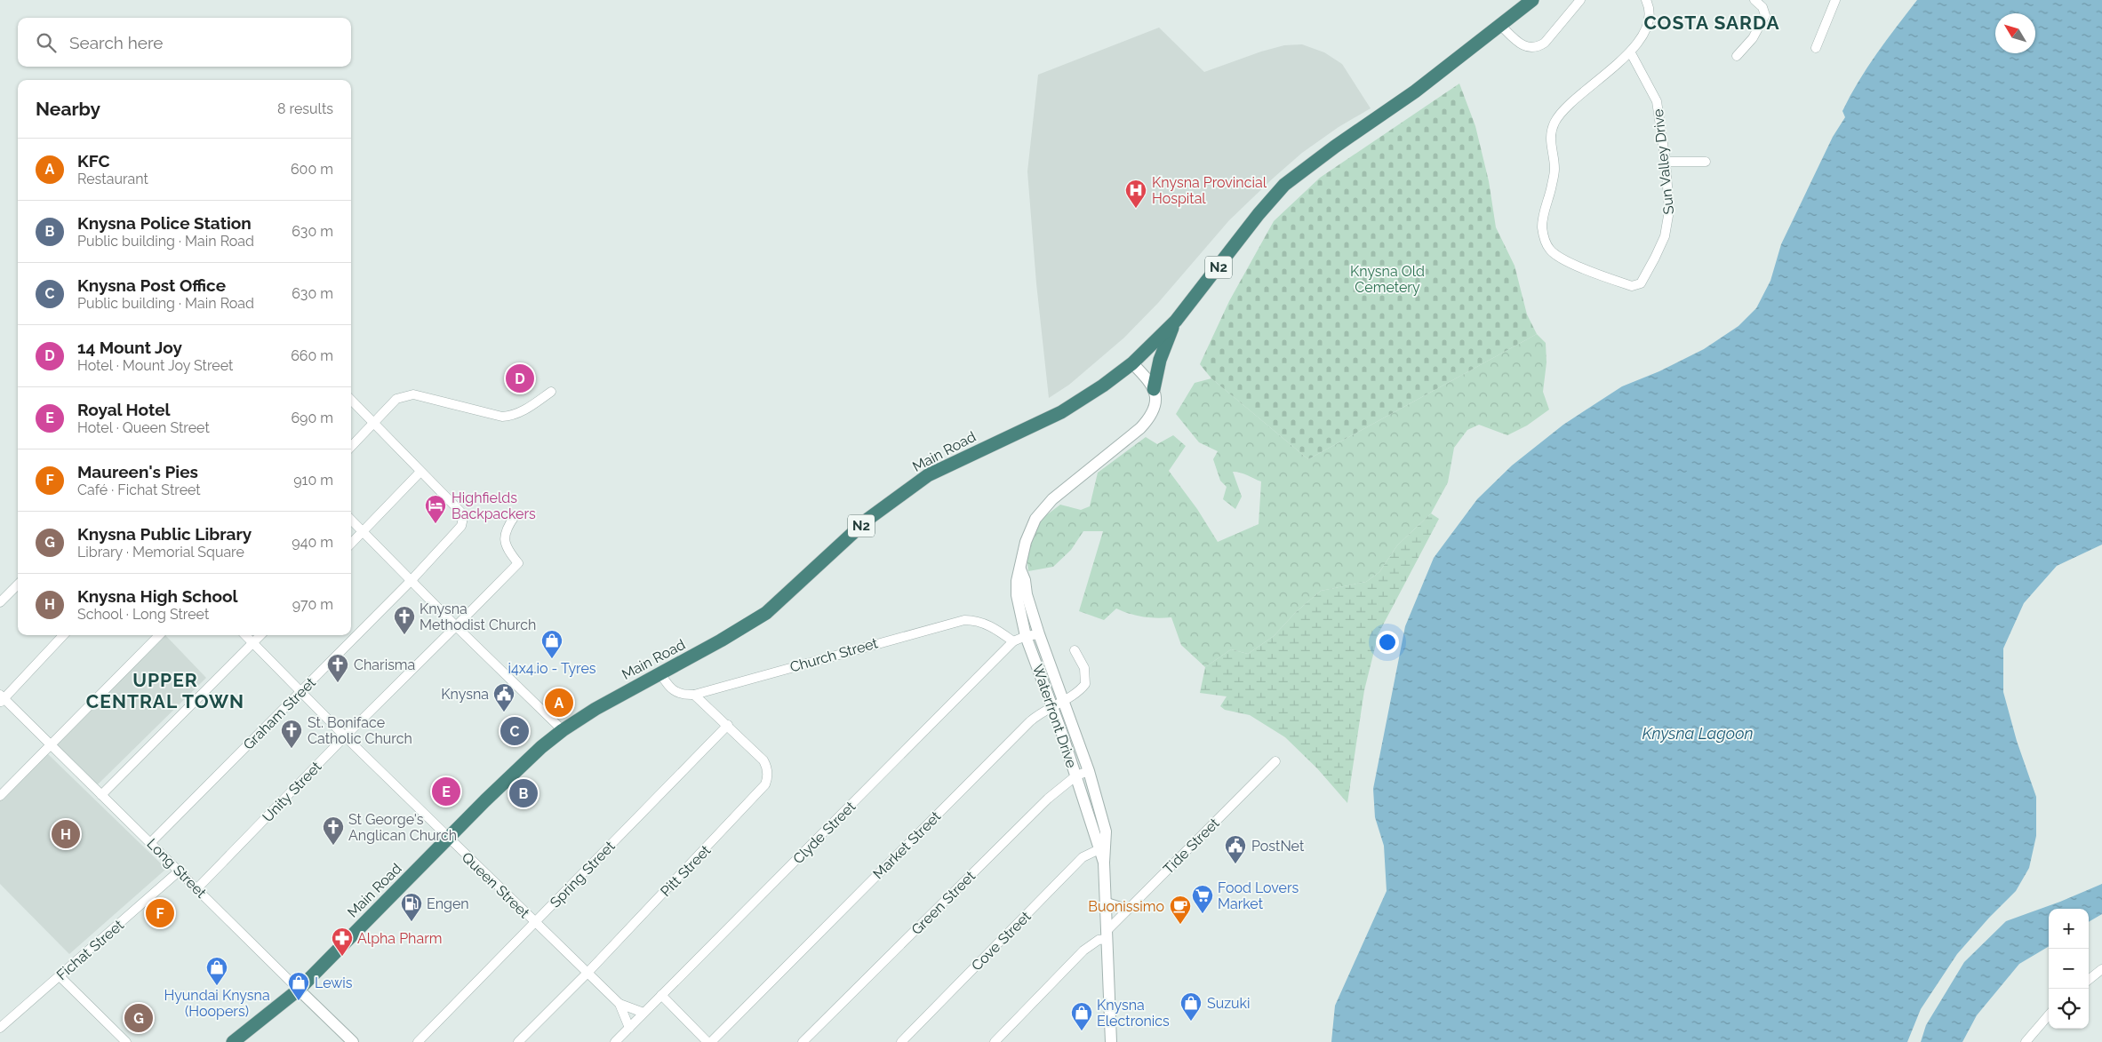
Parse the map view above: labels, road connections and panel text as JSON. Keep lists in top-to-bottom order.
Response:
{
  "streets": {
    "highway": ["N2", "Main Road"],
    "street": [
      "Sun Valley Drive",
      "Church Street",
      "Graham Street",
      "Waterfront Drive",
      "Unity Street",
      "Clyde Street",
      "Market Street",
      "Tide Street",
      "Long Street",
      "Pitt Street",
      "Spring Street",
      "Queen Street",
      "Green Street",
      "Cove Street",
      "Fichat Street"
    ]
  },
  "crossings": [
    ["N2", "Main Road"],
    ["Main Road", "Church Street"],
    ["Main Road", "Long Street"],
    ["Main Road", "Queen Street"],
    ["Church Street", "Clyde Street"],
    ["Church Street", "Pitt Street"],
    ["Graham Street", "Long Street"],
    ["Graham Street", "Queen Street"],
    ["Waterfront Drive", "Clyde Street"],
    ["Waterfront Drive", "Market Street"],
    ["Waterfront Drive", "Tide Street"],
    ["Waterfront Drive", "Green Street"],
    ["Waterfront Drive", "Cove Street"],
    ["Unity Street", "Long Street"],
    ["Unity Street", "Queen Street"],
    ["Clyde Street", "Queen Street"],
    ["Long Street", "Fichat Street"],
    ["Pitt Street", "Spring Street"],
    ["Pitt Street", "Queen Street"],
    ["Spring Street", "Queen Street"]
  ],
  "districts": ["COSTA SARDA", "UPPER CENTRAL TOWN"],
  "water": ["Knysna Lagoon"],
  "parks": ["Knysna Old Cemetery"],
  "places": {
    "hospital": ["Knysna Provincial Hospital"],
    "hotel": ["Highfields Backpackers"],
    "church": [
      "Knysna Methodist Church",
      "Charisma",
      "St. Boniface Catholic Church",
      "St George's Anglican Church"
    ],
    "shop": [
      "i4x4.io - Tyres",
      "Hyundai Knysna (Hoopers)",
      "Lewis",
      "Suzuki",
      "Knysna Electronics"
    ],
    "public building": ["Knysna", "PostNet"],
    "supermarket": ["Food Lovers Market"],
    "fuel station": ["Engen"],
    "cafe": ["Buonissimo"],
    "pharmacy": ["Alpha Pharm"]
  },
  "north": "top left",
  "page": {
    "search": "Search here",
    "heading": ["Nearby", "8 results"],
    "list": [
      {
        "mark": "A",
        "name": "KFC",
        "note": "Restaurant",
        "value": "600 m"
      },
      {
        "mark": "B",
        "name": "Knysna Police Station",
        "note": "Public building · Main Road",
        "value": "630 m"
      },
      {
        "mark": "C",
        "name": "Knysna Post Office",
        "note": "Public building · Main Road",
        "value": "630 m"
      },
      {
        "mark": "D",
        "name": "14 Mount Joy",
        "note": "Hotel · Mount Joy Street",
        "value": "660 m"
      },
      {
        "mark": "E",
        "name": "Royal Hotel",
        "note": "Hotel · Queen Street",
        "value": "690 m"
      },
      {
        "mark": "F",
        "name": "Maureen's Pies",
        "note": "Café · Fichat Street",
        "value": "910 m"
      },
      {
        "mark": "G",
        "name": "Knysna Public Library",
        "note": "Library · Memorial Square",
        "value": "940 m"
      },
      {
        "mark": "H",
        "name": "Knysna High School",
        "note": "School · Long Street",
        "value": "970 m"
      }
    ],
    "pins": [
      "D",
      "A",
      "C",
      "E",
      "B",
      "H",
      "F",
      "G"
    ],
    "map_buttons": ["+", "−"]
  }
}
